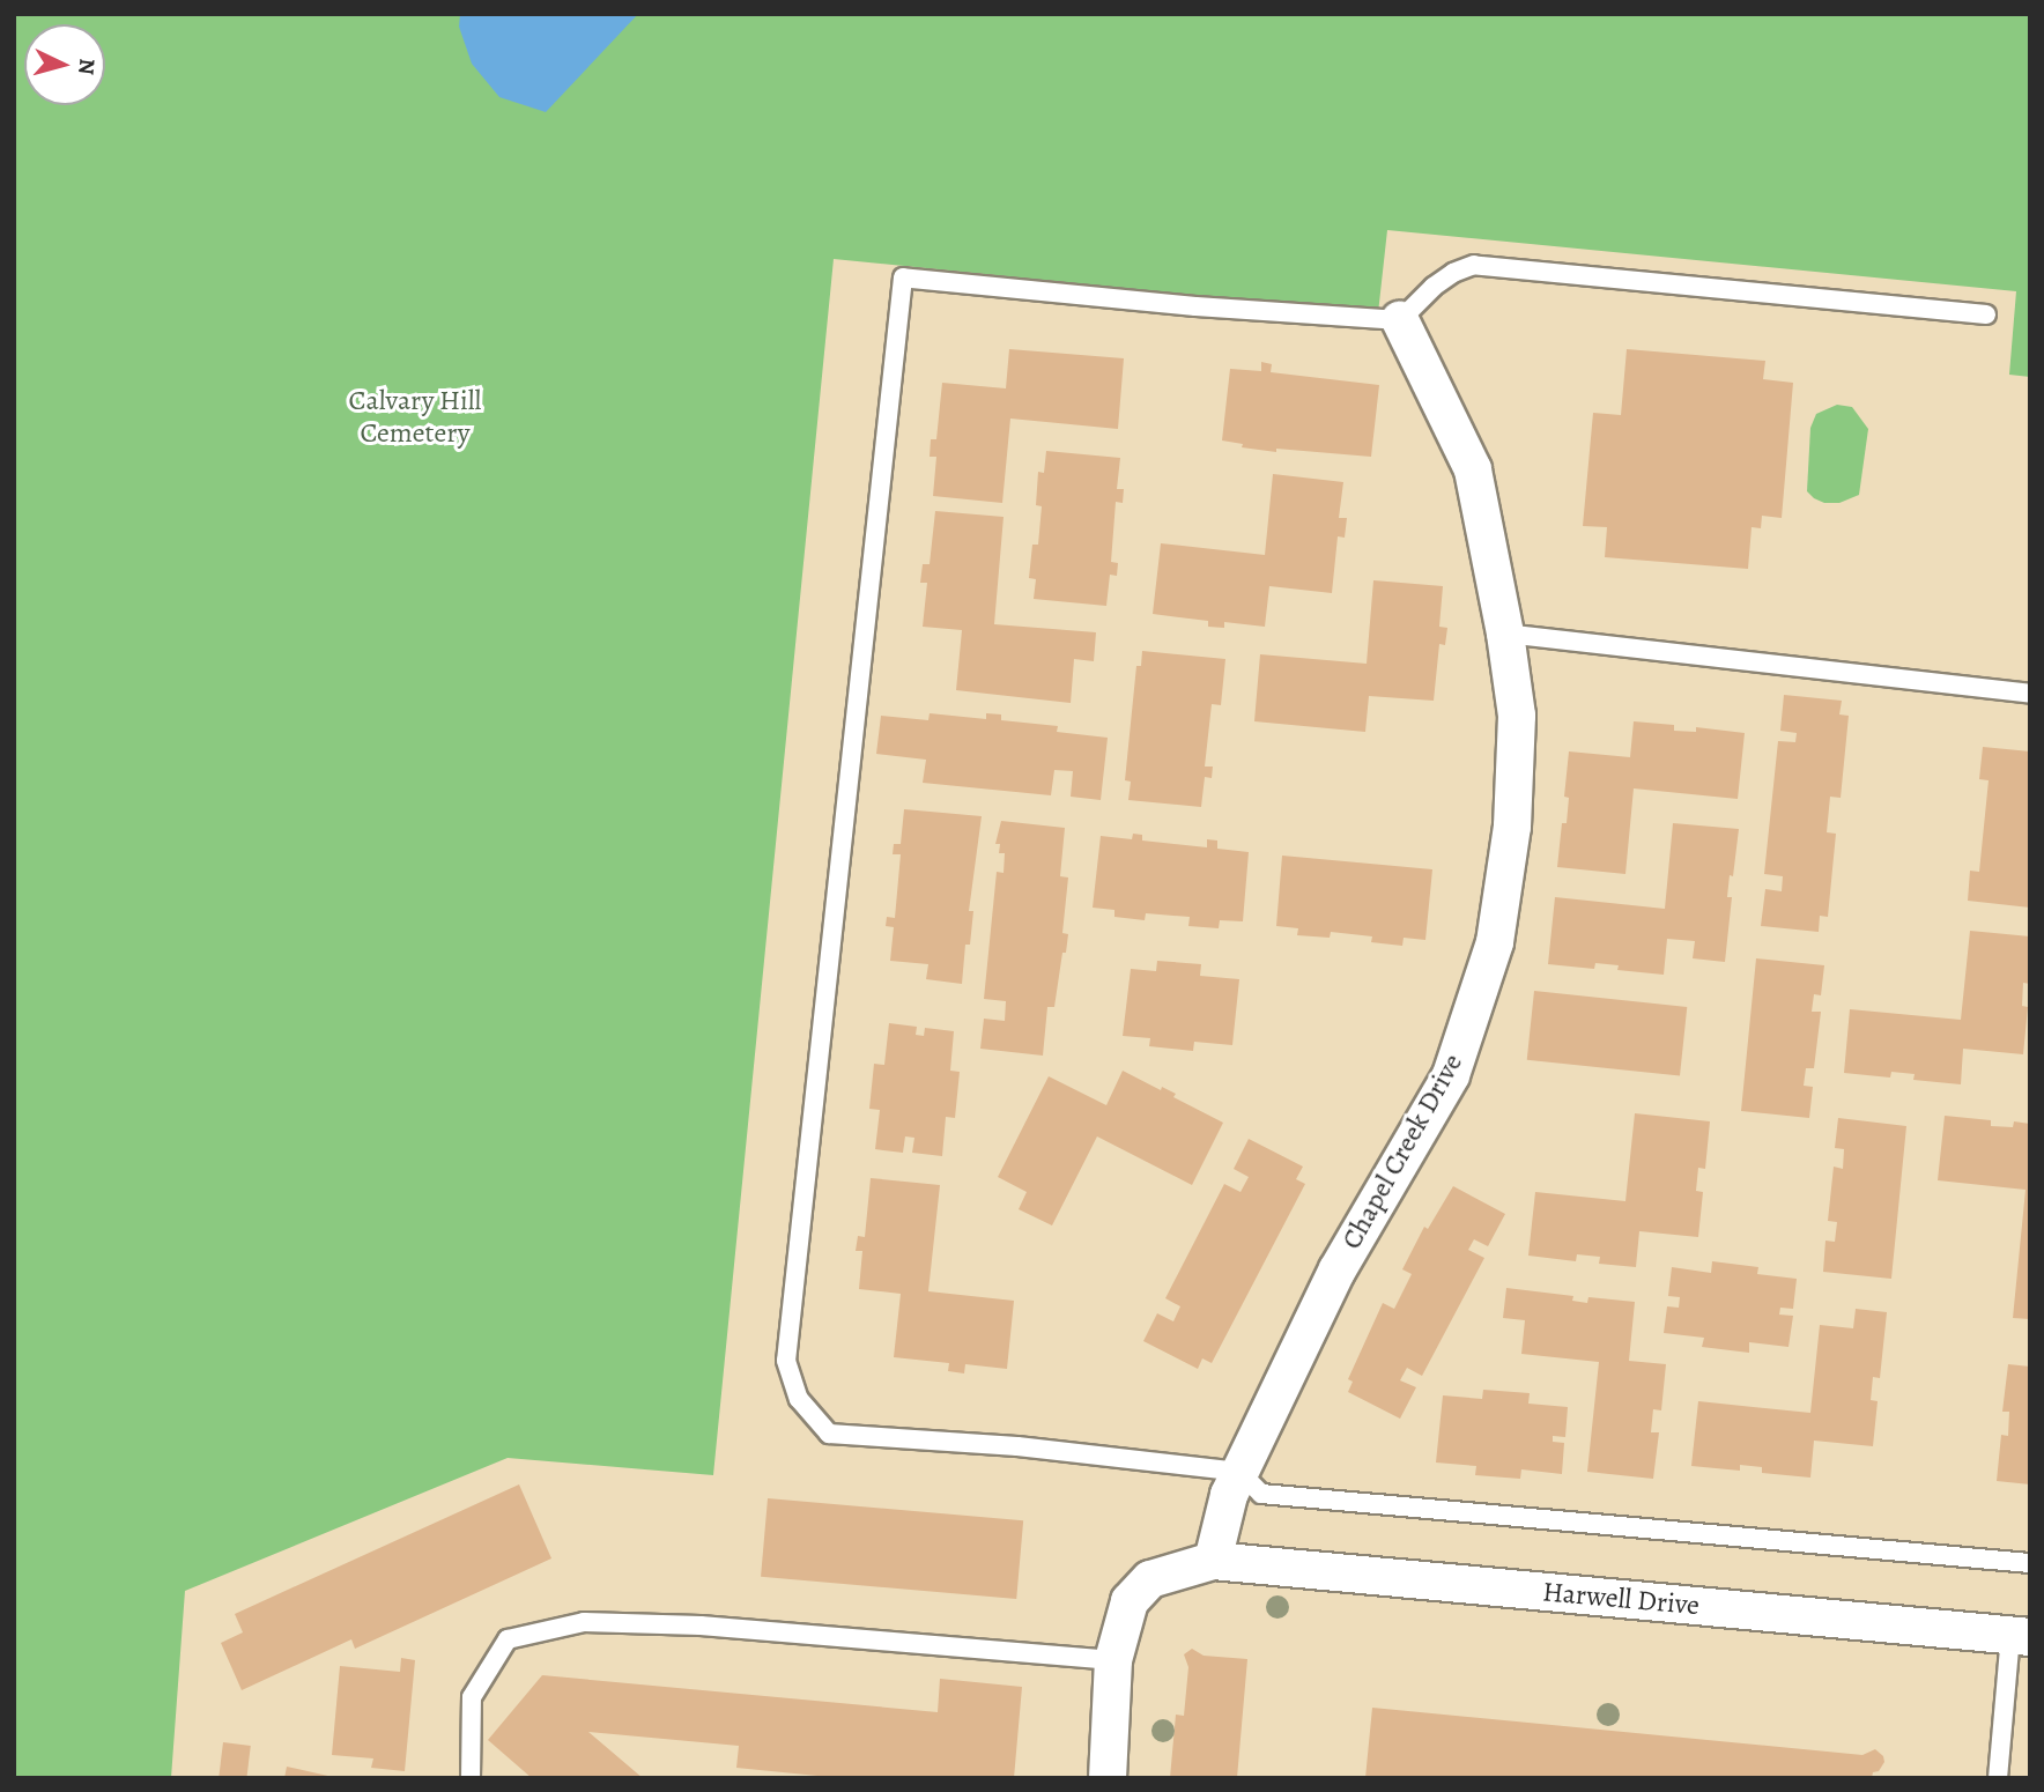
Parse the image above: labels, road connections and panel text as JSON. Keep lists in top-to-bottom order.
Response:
{
  "streets": {
    "street": ["Chapel Creek Drive", "Harwell Drive"]
  },
  "crossings": [
    ["Chapel Creek Drive", "Harwell Drive"]
  ],
  "parks": ["Calvary Hill Cemetery"],
  "north": "right"
}
